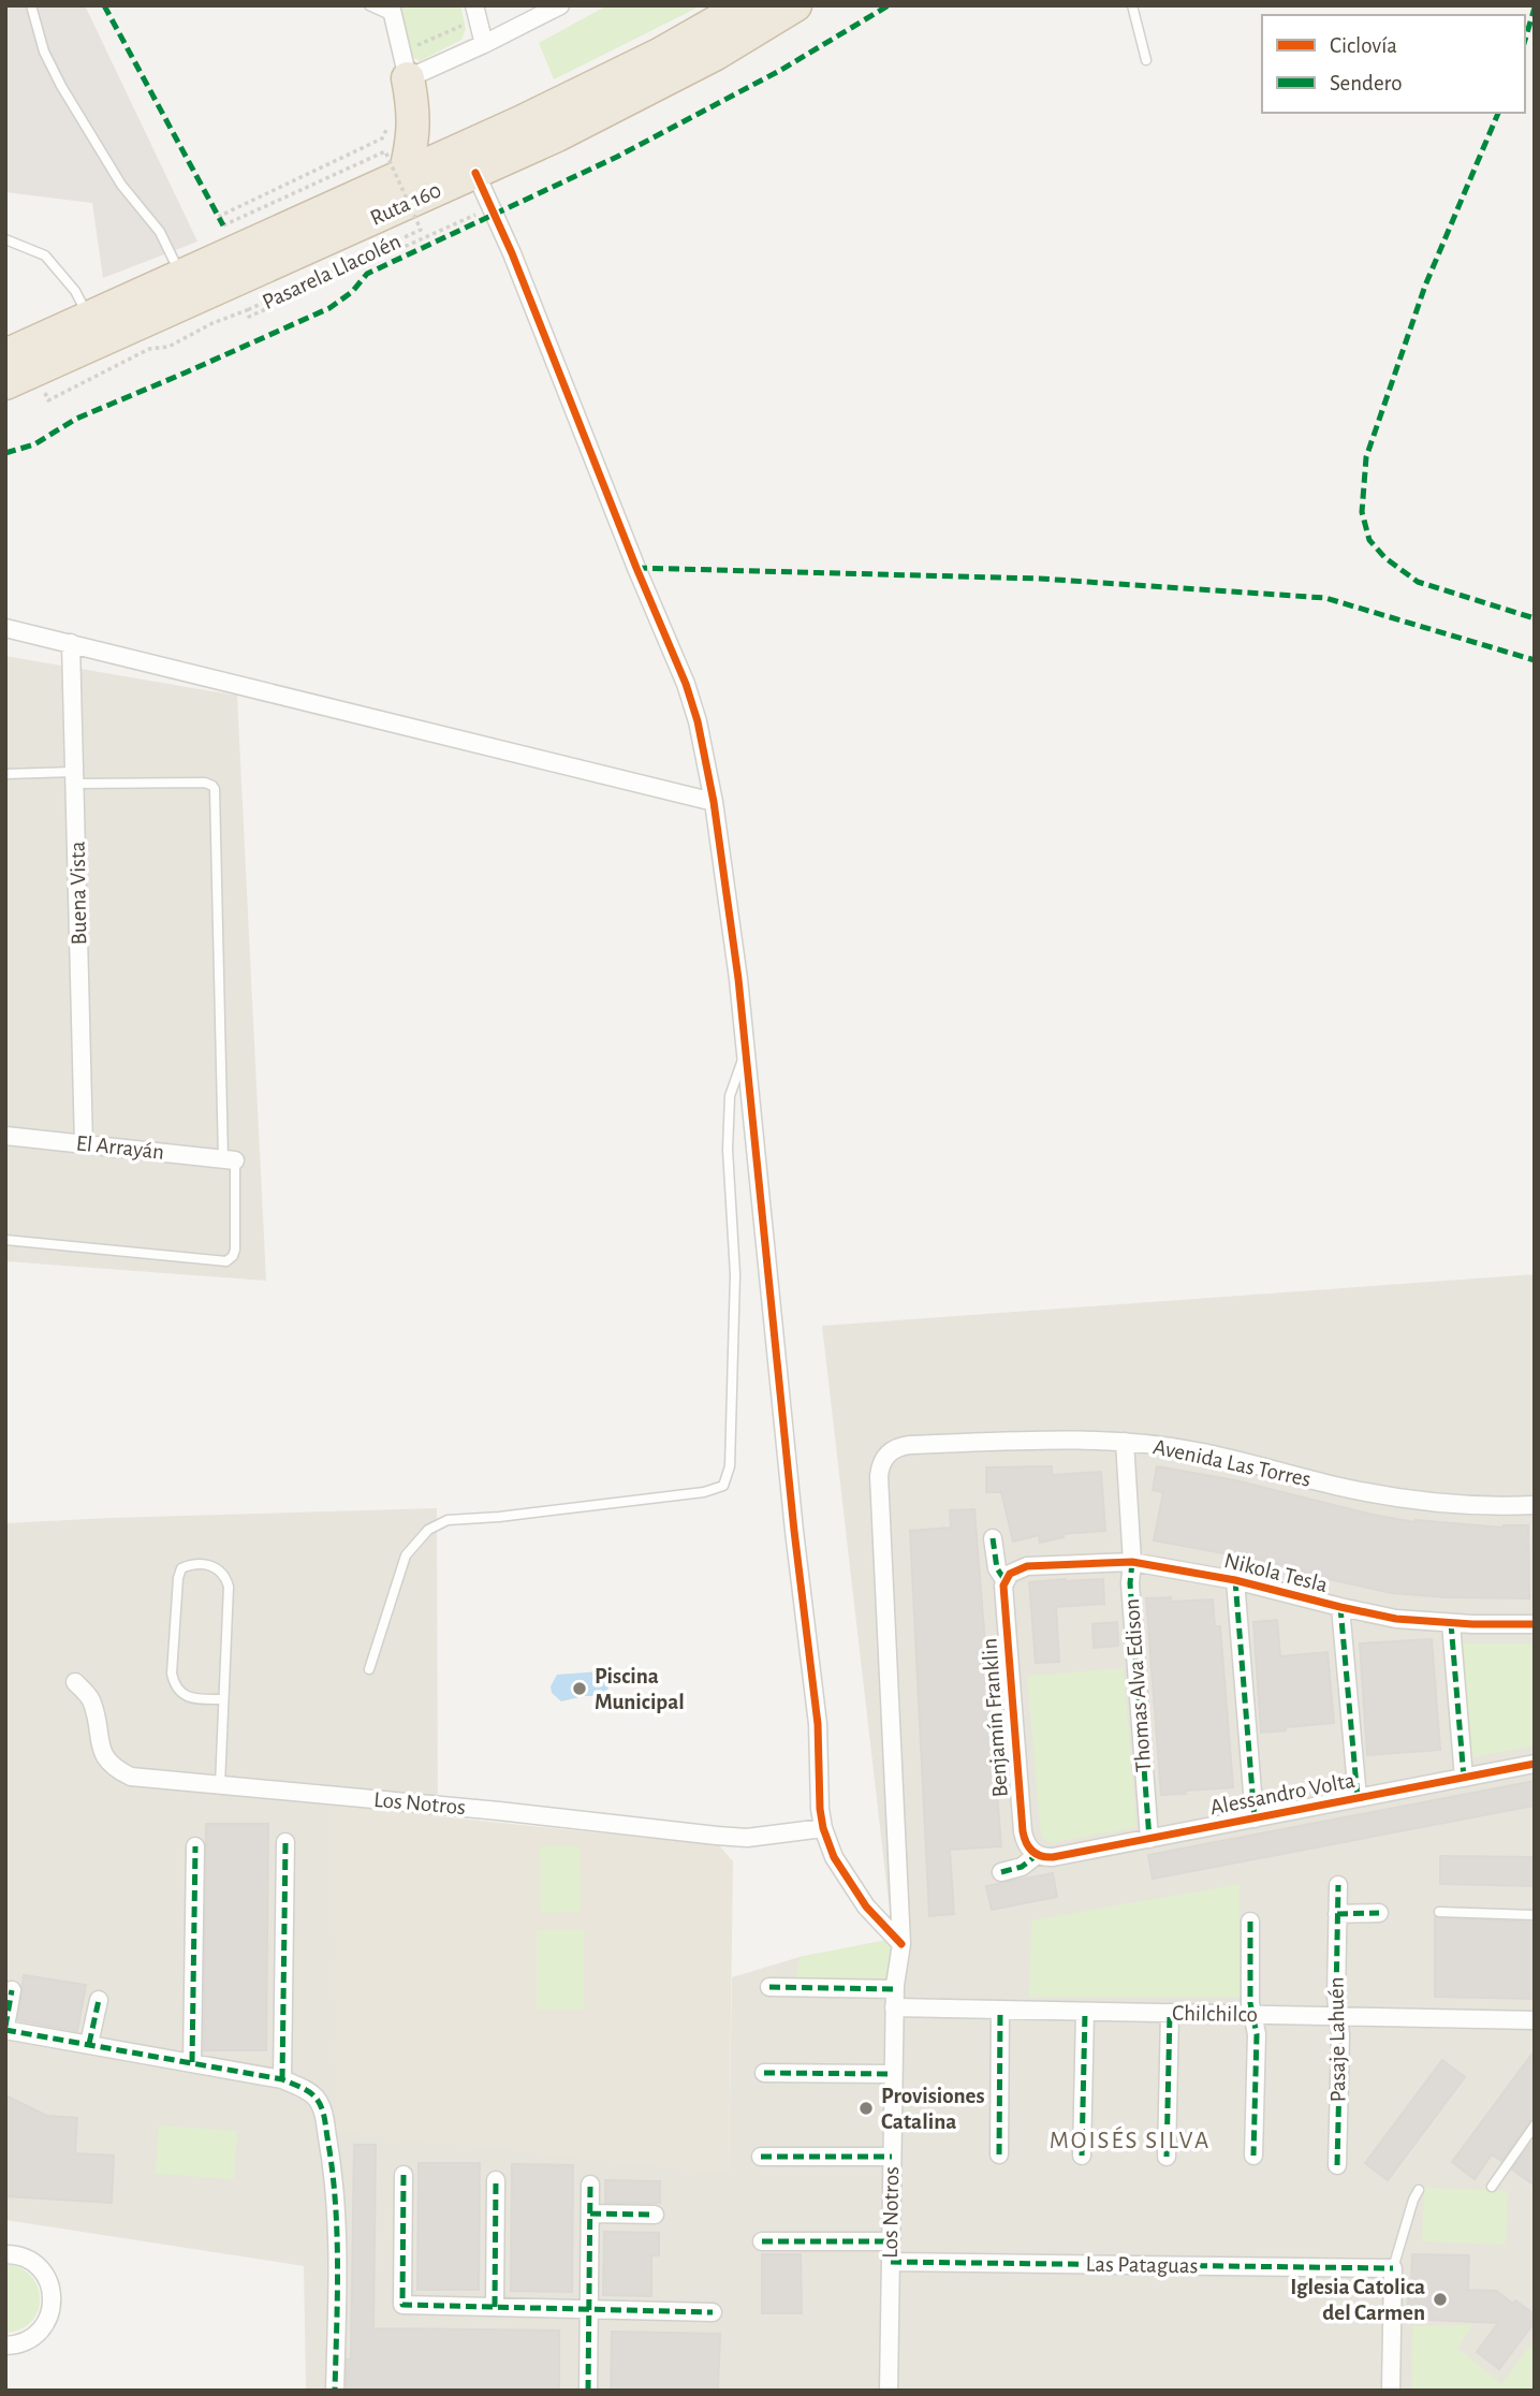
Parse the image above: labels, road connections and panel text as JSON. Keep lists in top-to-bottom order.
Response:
{
  "streets": {
    "highway": ["Ruta 160"],
    "street": [
      "Buena Vista",
      "El Arrayán",
      "Avenida Las Torres",
      "Nikola Tesla",
      "Thomas Alva Edison",
      "Benjamín Franklin",
      "Alessandro Volta",
      "Los Notros",
      "Chilchilco",
      "Pasaje Lahuén",
      "Las Pataguas"
    ],
    "path": ["Pasarela Llacolén"]
  },
  "crossings": [
    ["Buena Vista", "El Arrayán"],
    ["Avenida Las Torres", "Thomas Alva Edison"],
    ["Avenida Las Torres", "Los Notros"],
    ["Nikola Tesla", "Thomas Alva Edison"],
    ["Nikola Tesla", "Benjamín Franklin"],
    ["Thomas Alva Edison", "Alessandro Volta"],
    ["Benjamín Franklin", "Alessandro Volta"],
    ["Los Notros", "Chilchilco"],
    ["Los Notros", "Las Pataguas"],
    ["Chilchilco", "Pasaje Lahuén"]
  ],
  "districts": ["MOISÉS SILVA"],
  "places": ["Piscina Municipal", "Provisiones Catalina", "Iglesia Catolica del Carmen"],
  "legend": ["Ciclovía", "Sendero"]
}
